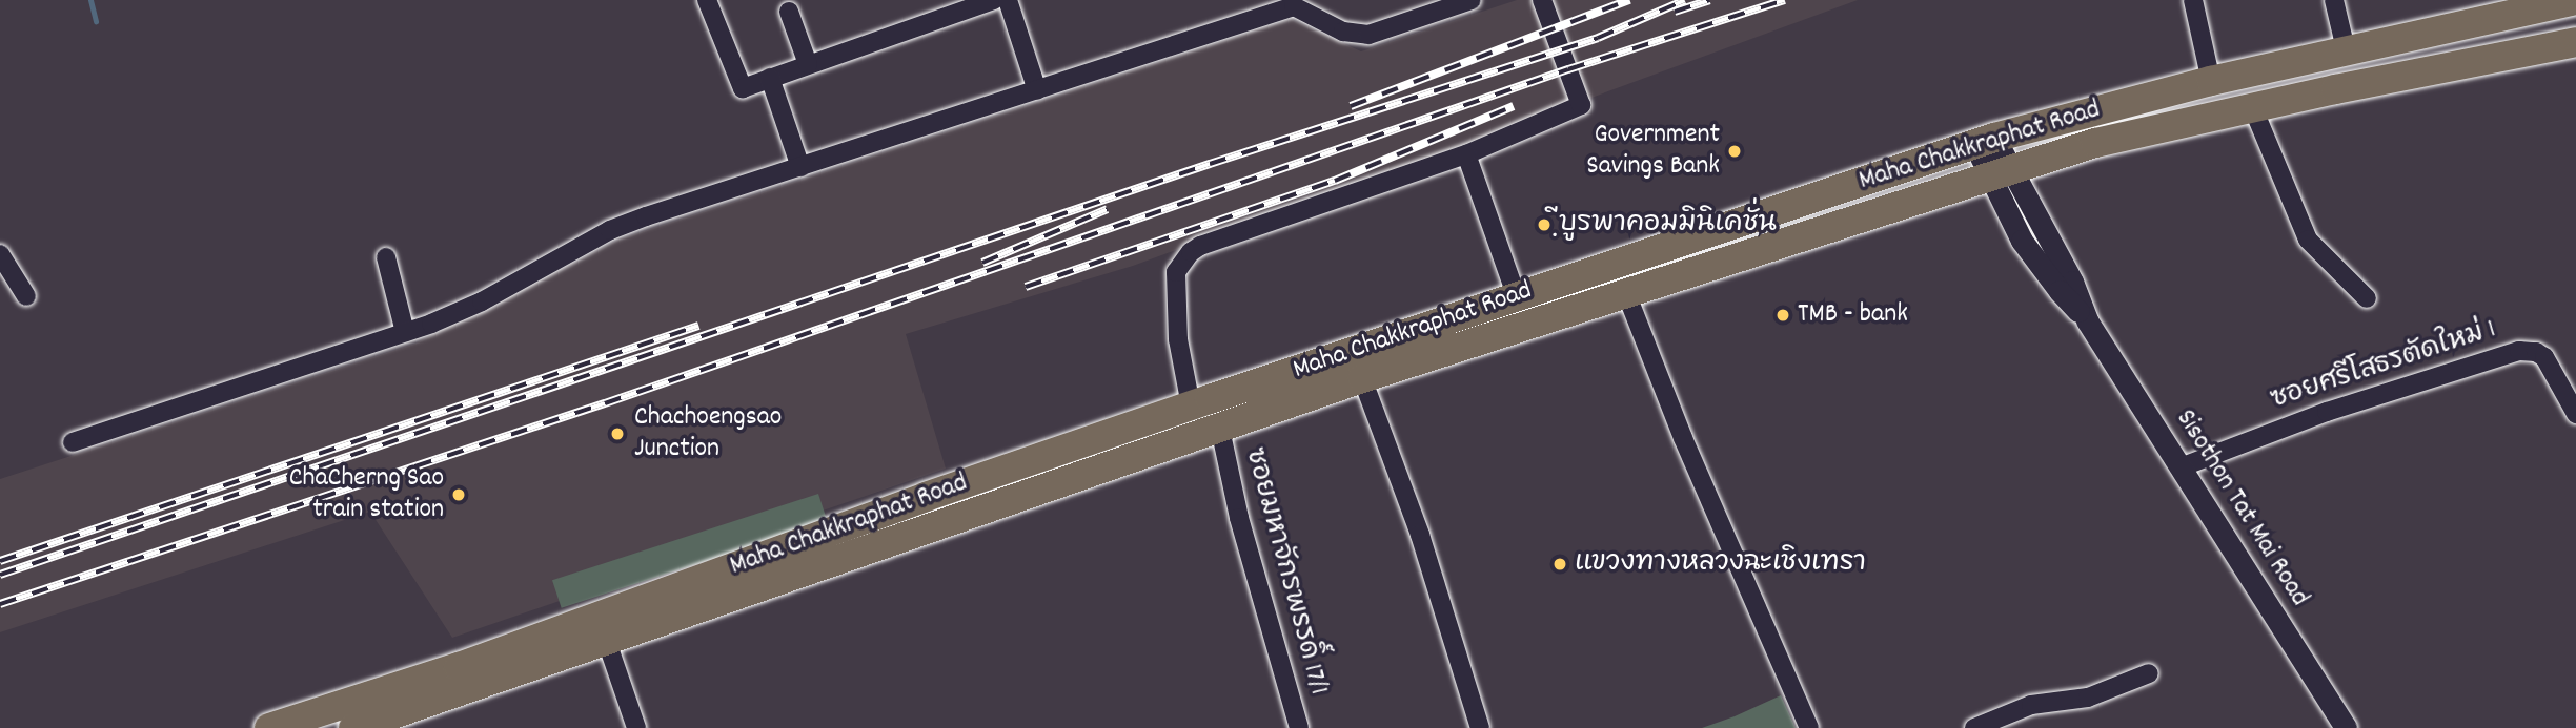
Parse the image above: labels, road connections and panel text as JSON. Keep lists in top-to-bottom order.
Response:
{
  "streets": {
    "main road": ["Maha Chakkraphat Road"],
    "street": ["ซอยศรีโสธรตัดใหม่ 1", "Sisothon Tat Mai Road", "ซอยมหาจักรพรรดิ์ 17/1"]
  },
  "crossings": [
    ["Maha Chakkraphat Road", "Sisothon Tat Mai Road"],
    ["Maha Chakkraphat Road", "ซอยมหาจักรพรรดิ์ 17/1"],
    ["ซอยศรีโสธรตัดใหม่ 1", "Sisothon Tat Mai Road"]
  ],
  "places": [
    "Government Savings Bank",
    "ฺีบูรพาคอมมินิเคชั่น",
    "TMB - bank",
    "Chachoengsao Junction",
    "ChaCherng Sao train station",
    "แขวงทางหลวงฉะเชิงเทรา"
  ]
}
